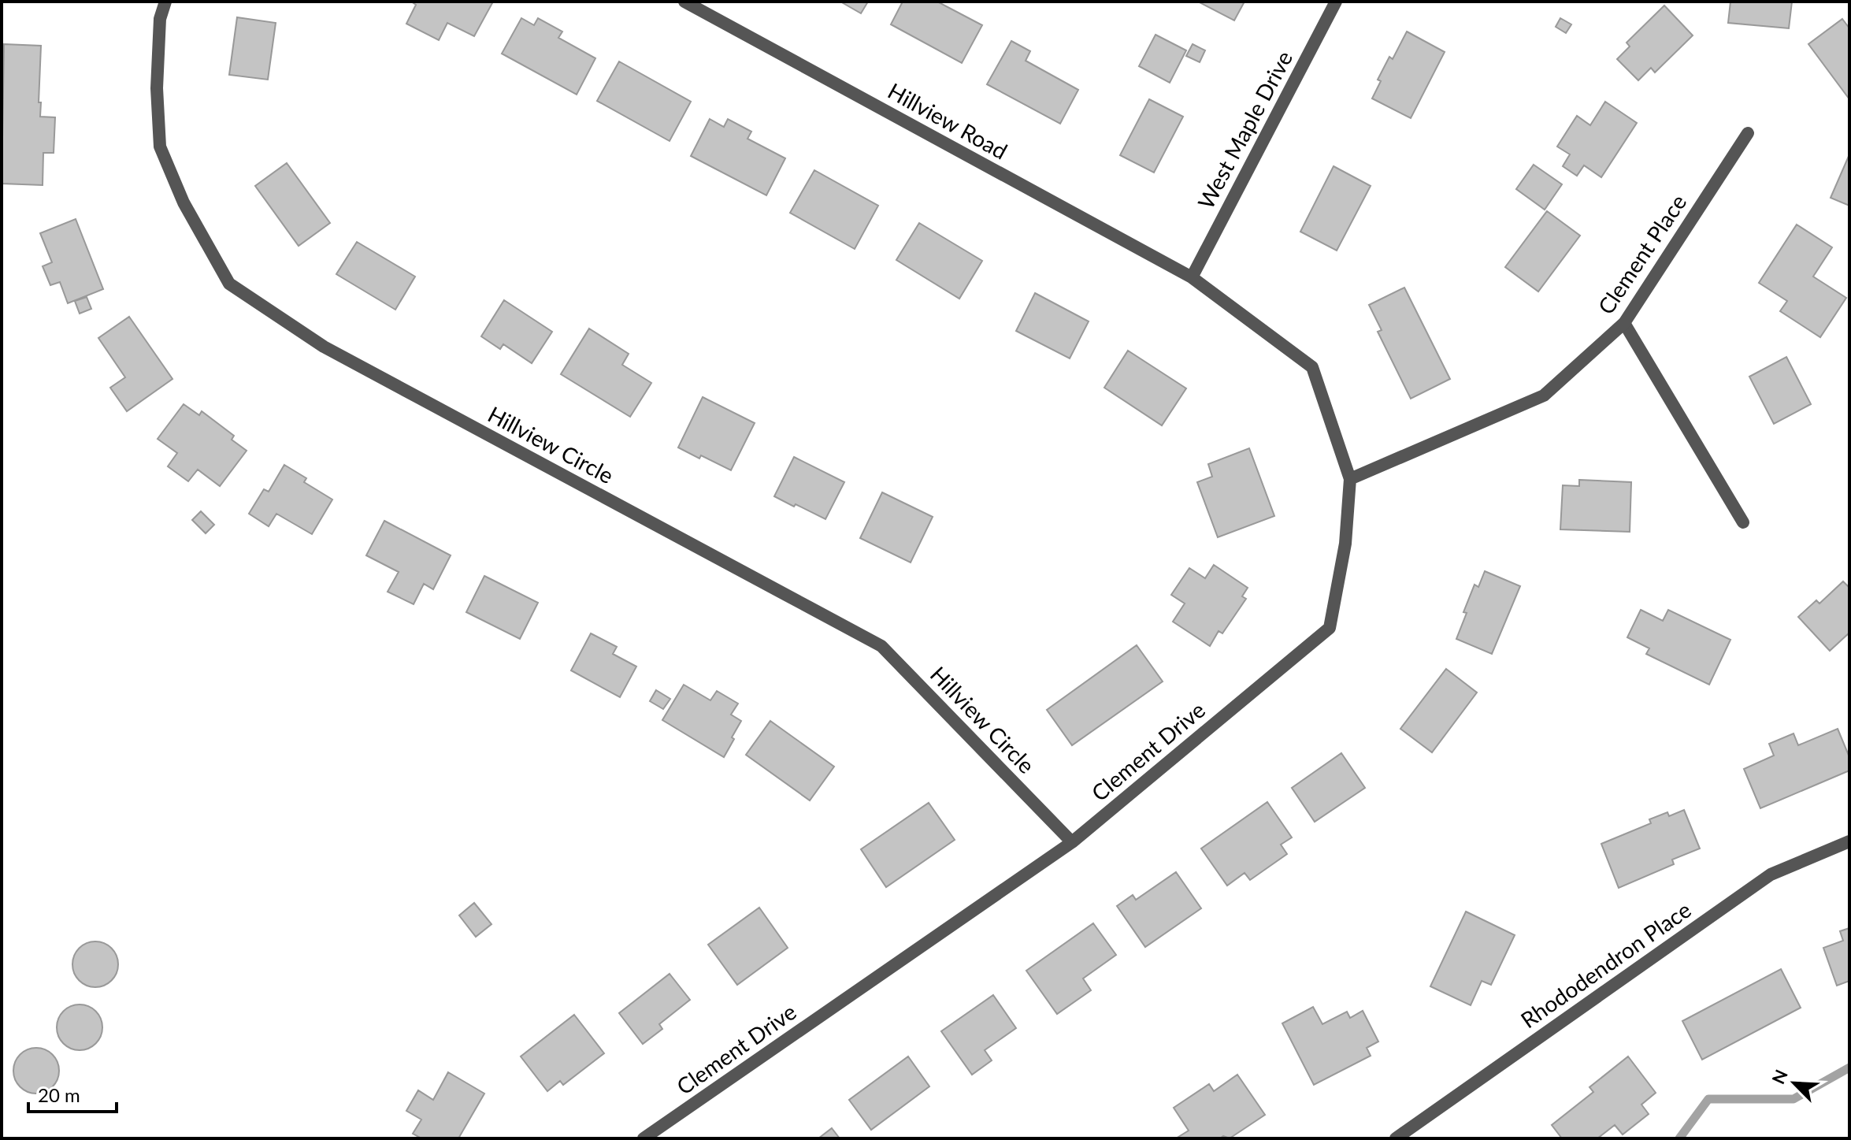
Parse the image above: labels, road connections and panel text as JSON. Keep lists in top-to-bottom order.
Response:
{
  "streets": {
    "street": [
      "Hillview Road",
      "West Maple Drive",
      "Clement Place",
      "Hillview Circle",
      "Clement Drive",
      "Rhododendron Place"
    ]
  },
  "crossings": [
    ["Hillview Road", "West Maple Drive"],
    ["Hillview Road", "Clement Drive"],
    ["West Maple Drive", "Clement Drive"],
    ["Clement Place", "Clement Drive"],
    ["Hillview Circle", "Clement Drive"]
  ],
  "scale_bar": "20 m",
  "north": "top left"
}
